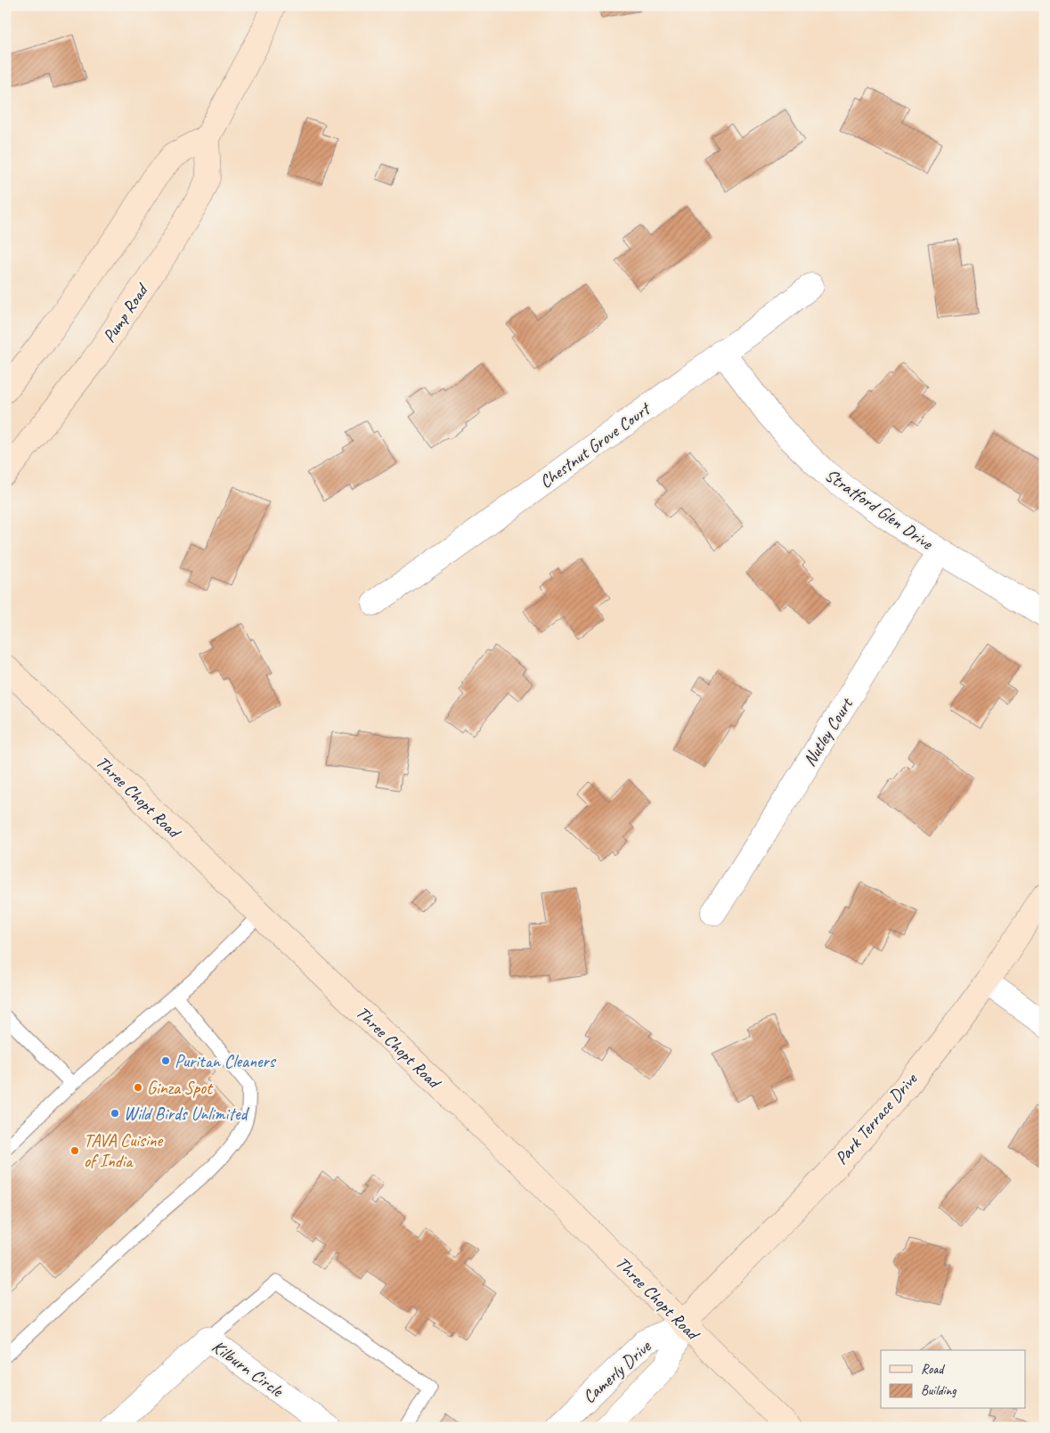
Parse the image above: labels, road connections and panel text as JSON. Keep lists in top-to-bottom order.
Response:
{
  "streets": {
    "main road": ["Pump Road", "Three Chopt Road", "Park Terrace Drive"],
    "street": [
      "Chestnut Grove Court",
      "Stratford Glen Drive",
      "Nutley Court",
      "Kilburn Circle",
      "Camerly Drive"
    ]
  },
  "crossings": [
    ["Chestnut Grove Court", "Stratford Glen Drive"],
    ["Stratford Glen Drive", "Nutley Court"],
    ["Three Chopt Road", "Park Terrace Drive"],
    ["Three Chopt Road", "Camerly Drive"],
    ["Park Terrace Drive", "Camerly Drive"]
  ],
  "places": [
    "Puritan Cleaners",
    "Ginza Spot",
    "Wild Birds Unlimited",
    "TAVA Cuisine of India"
  ],
  "legend": ["Road", "Building"]
}
